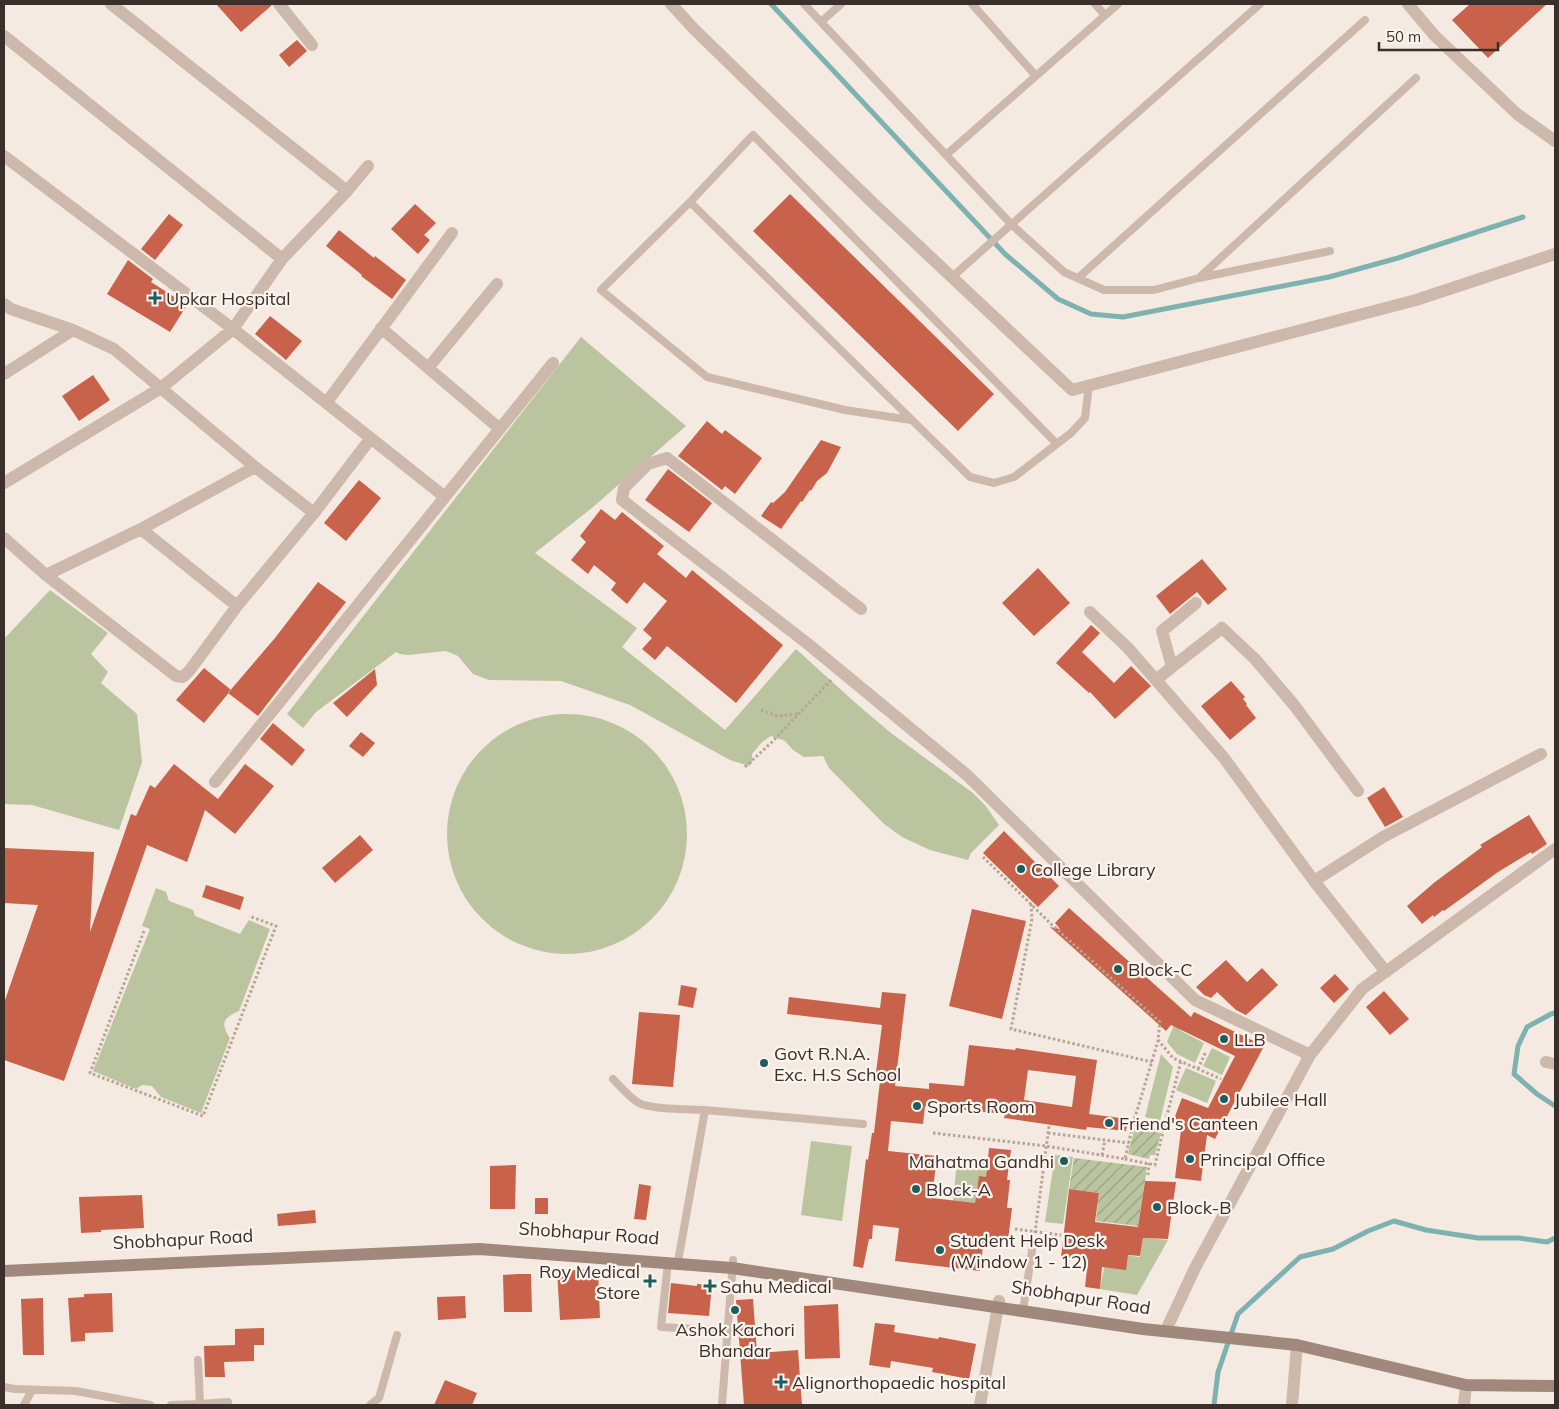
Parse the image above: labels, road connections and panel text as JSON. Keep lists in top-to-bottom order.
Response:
{
  "streets": {
    "main road": ["Shobhapur Road"]
  },
  "places": {
    "health": [
      "Upkar Hospital",
      "Roy Medical Store",
      "Sahu Medical",
      "Alignorthopaedic hospital"
    ],
    "other": [
      "College Library",
      "Block-C",
      "LLB",
      "Govt R.N.A. Exc. H.S School",
      "Jubilee Hall",
      "Sports Room",
      "Friend's Canteen",
      "Principal Office",
      "Mahatma Gandhi",
      "Block-A",
      "Block-B",
      "Student Help Desk (Window 1 - 12)",
      "Ashok Kachori Bhandar"
    ]
  },
  "scale_bar": "50 m"
}
